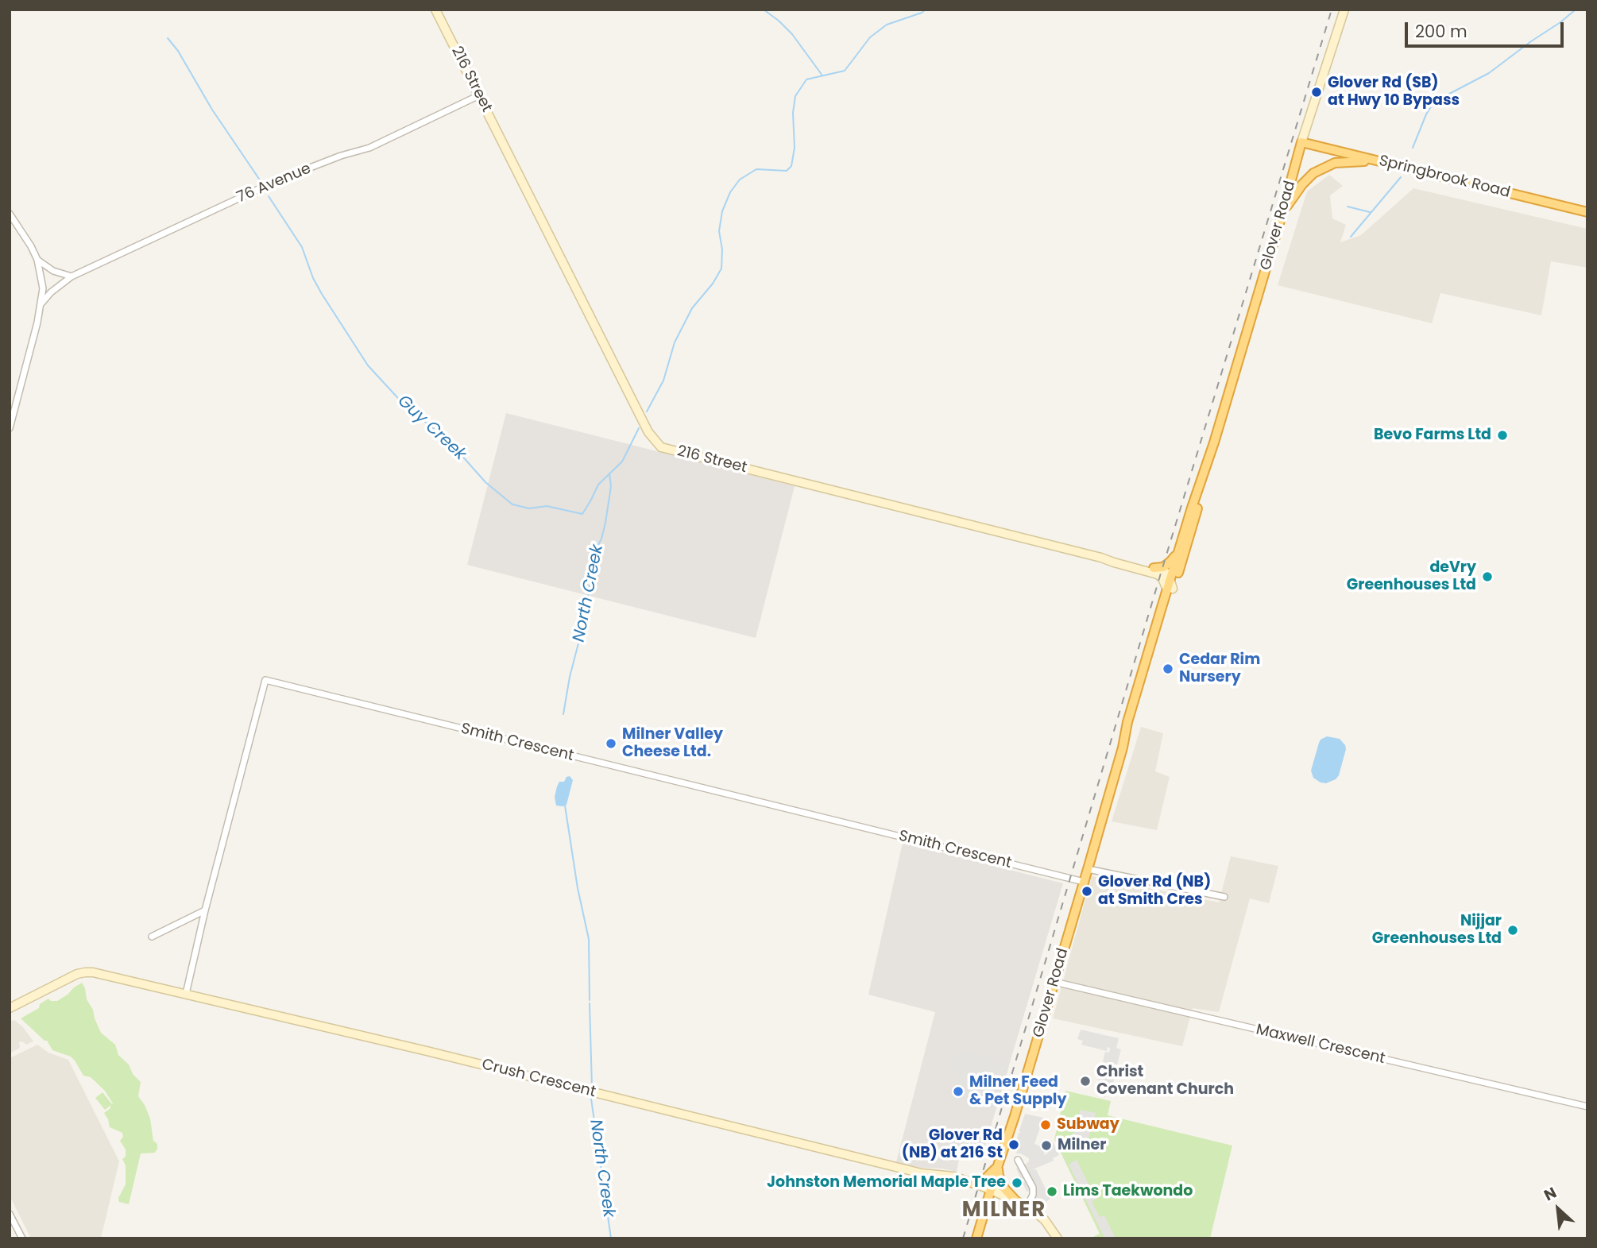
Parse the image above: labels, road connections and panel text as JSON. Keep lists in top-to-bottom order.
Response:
{
  "streets": {
    "highway": ["Springbrook Road", "Glover Road"],
    "main road": ["216 Street", "Crush Crescent"],
    "street": ["76 Avenue", "Smith Crescent", "Maxwell Crescent"]
  },
  "crossings": [
    ["216 Street", "76 Avenue"],
    ["216 Street", "Glover Road"],
    ["Springbrook Road", "Glover Road"],
    ["Glover Road", "Smith Crescent"],
    ["Glover Road", "Maxwell Crescent"],
    ["Glover Road", "Crush Crescent"],
    ["Smith Crescent", "Crush Crescent"]
  ],
  "districts": ["MILNER"],
  "water": ["Guy Creek", "North Creek"],
  "places": [
    "Glover Rd (SB) at Hwy 10 Bypass",
    "Bevo Farms Ltd",
    "deVry Greenhouses Ltd",
    "Cedar Rim Nursery",
    "Milner Valley Cheese Ltd.",
    "Glover Rd (NB) at Smith Cres",
    "Nijjar Greenhouses Ltd",
    "Christ Covenant Church",
    "Milner Feed & Pet Supply",
    "Subway",
    "Glover Rd (NB) at 216 St",
    "Milner",
    "Johnston Memorial Maple Tree",
    "Lims Taekwondo"
  ],
  "scale_bar": "200 m",
  "north": "top left"
}
